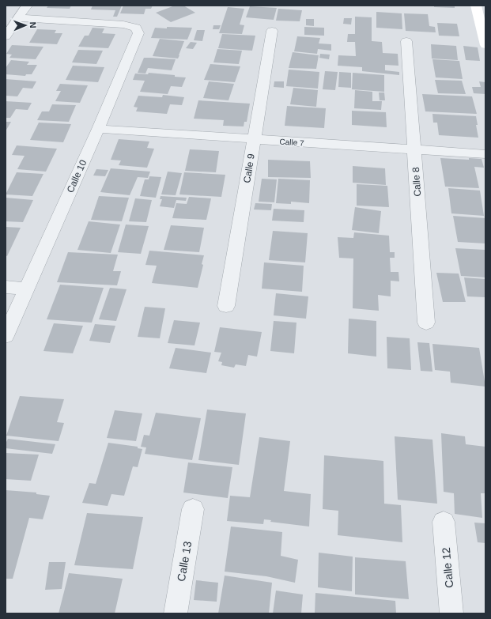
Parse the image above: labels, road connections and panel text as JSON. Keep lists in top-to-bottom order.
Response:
{
  "streets": {
    "street": [
      "Calle 7",
      "Calle 9",
      "Calle 10",
      "Calle 8",
      "Calle 13",
      "Calle 12"
    ]
  },
  "crossings": [
    ["Calle 7", "Calle 9"],
    ["Calle 7", "Calle 10"],
    ["Calle 7", "Calle 8"]
  ],
  "north": "right"
}
